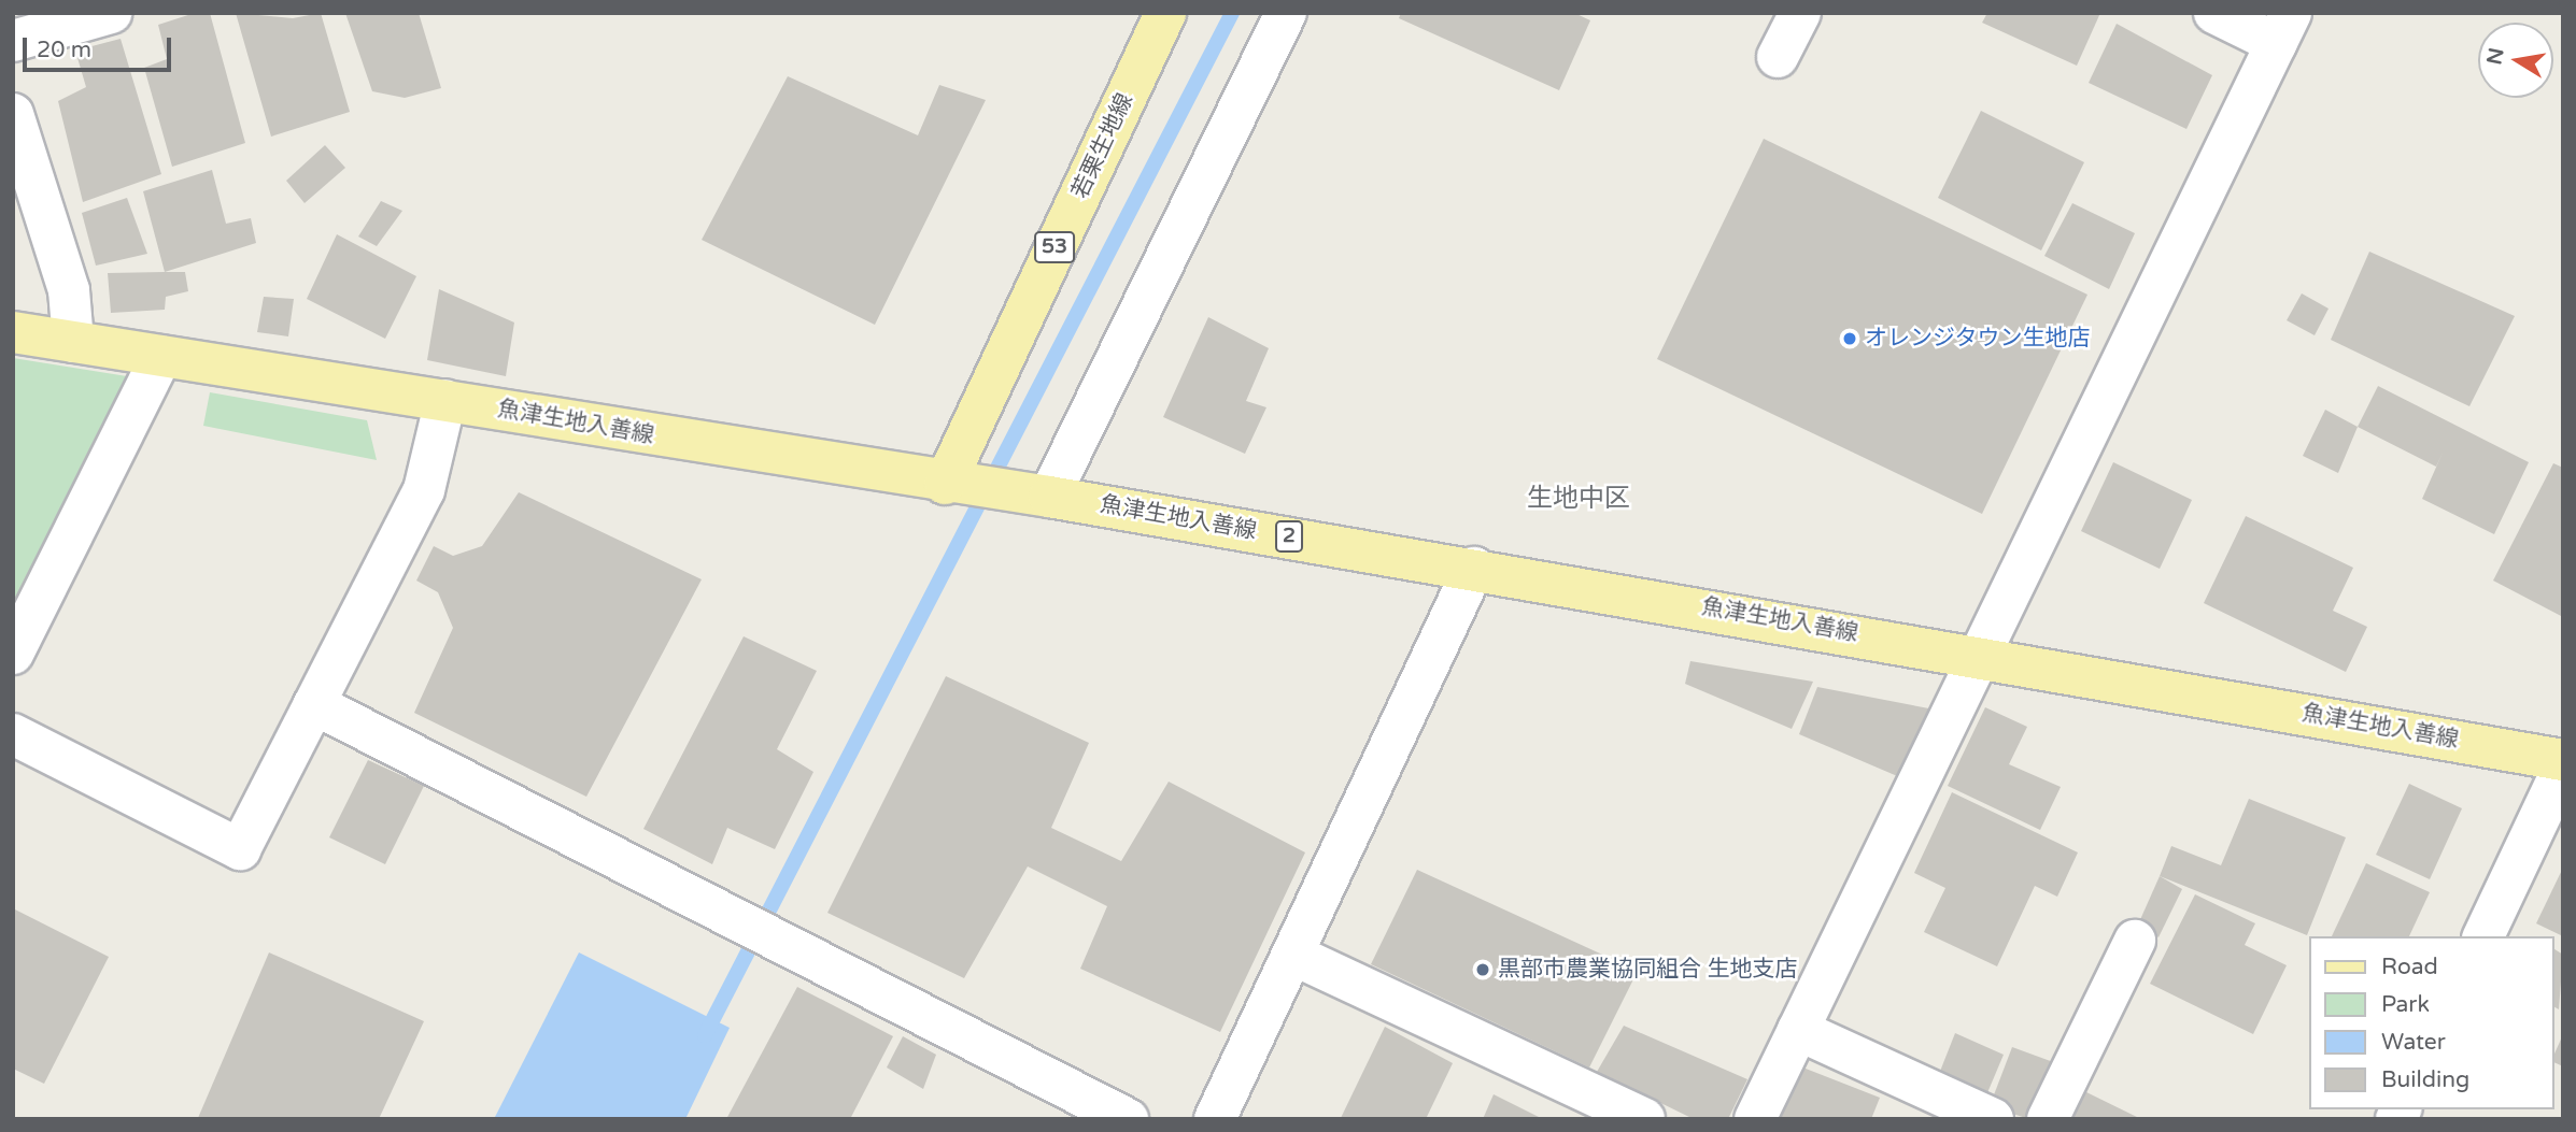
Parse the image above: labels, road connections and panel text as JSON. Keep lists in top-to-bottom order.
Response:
{
  "streets": {
    "main road": [
      "若栗生地線",
      "53",
      "魚津生地入善線",
      "2"
    ]
  },
  "crossings": [
    ["若栗生地線", "魚津生地入善線"]
  ],
  "districts": ["生地中区"],
  "places": ["オレンジタウン生地店", "黒部市農業協同組合 生地支店"],
  "legend": [
    "Road",
    "Park",
    "Water",
    "Building"
  ],
  "scale_bar": "20 m",
  "north": "left"
}
